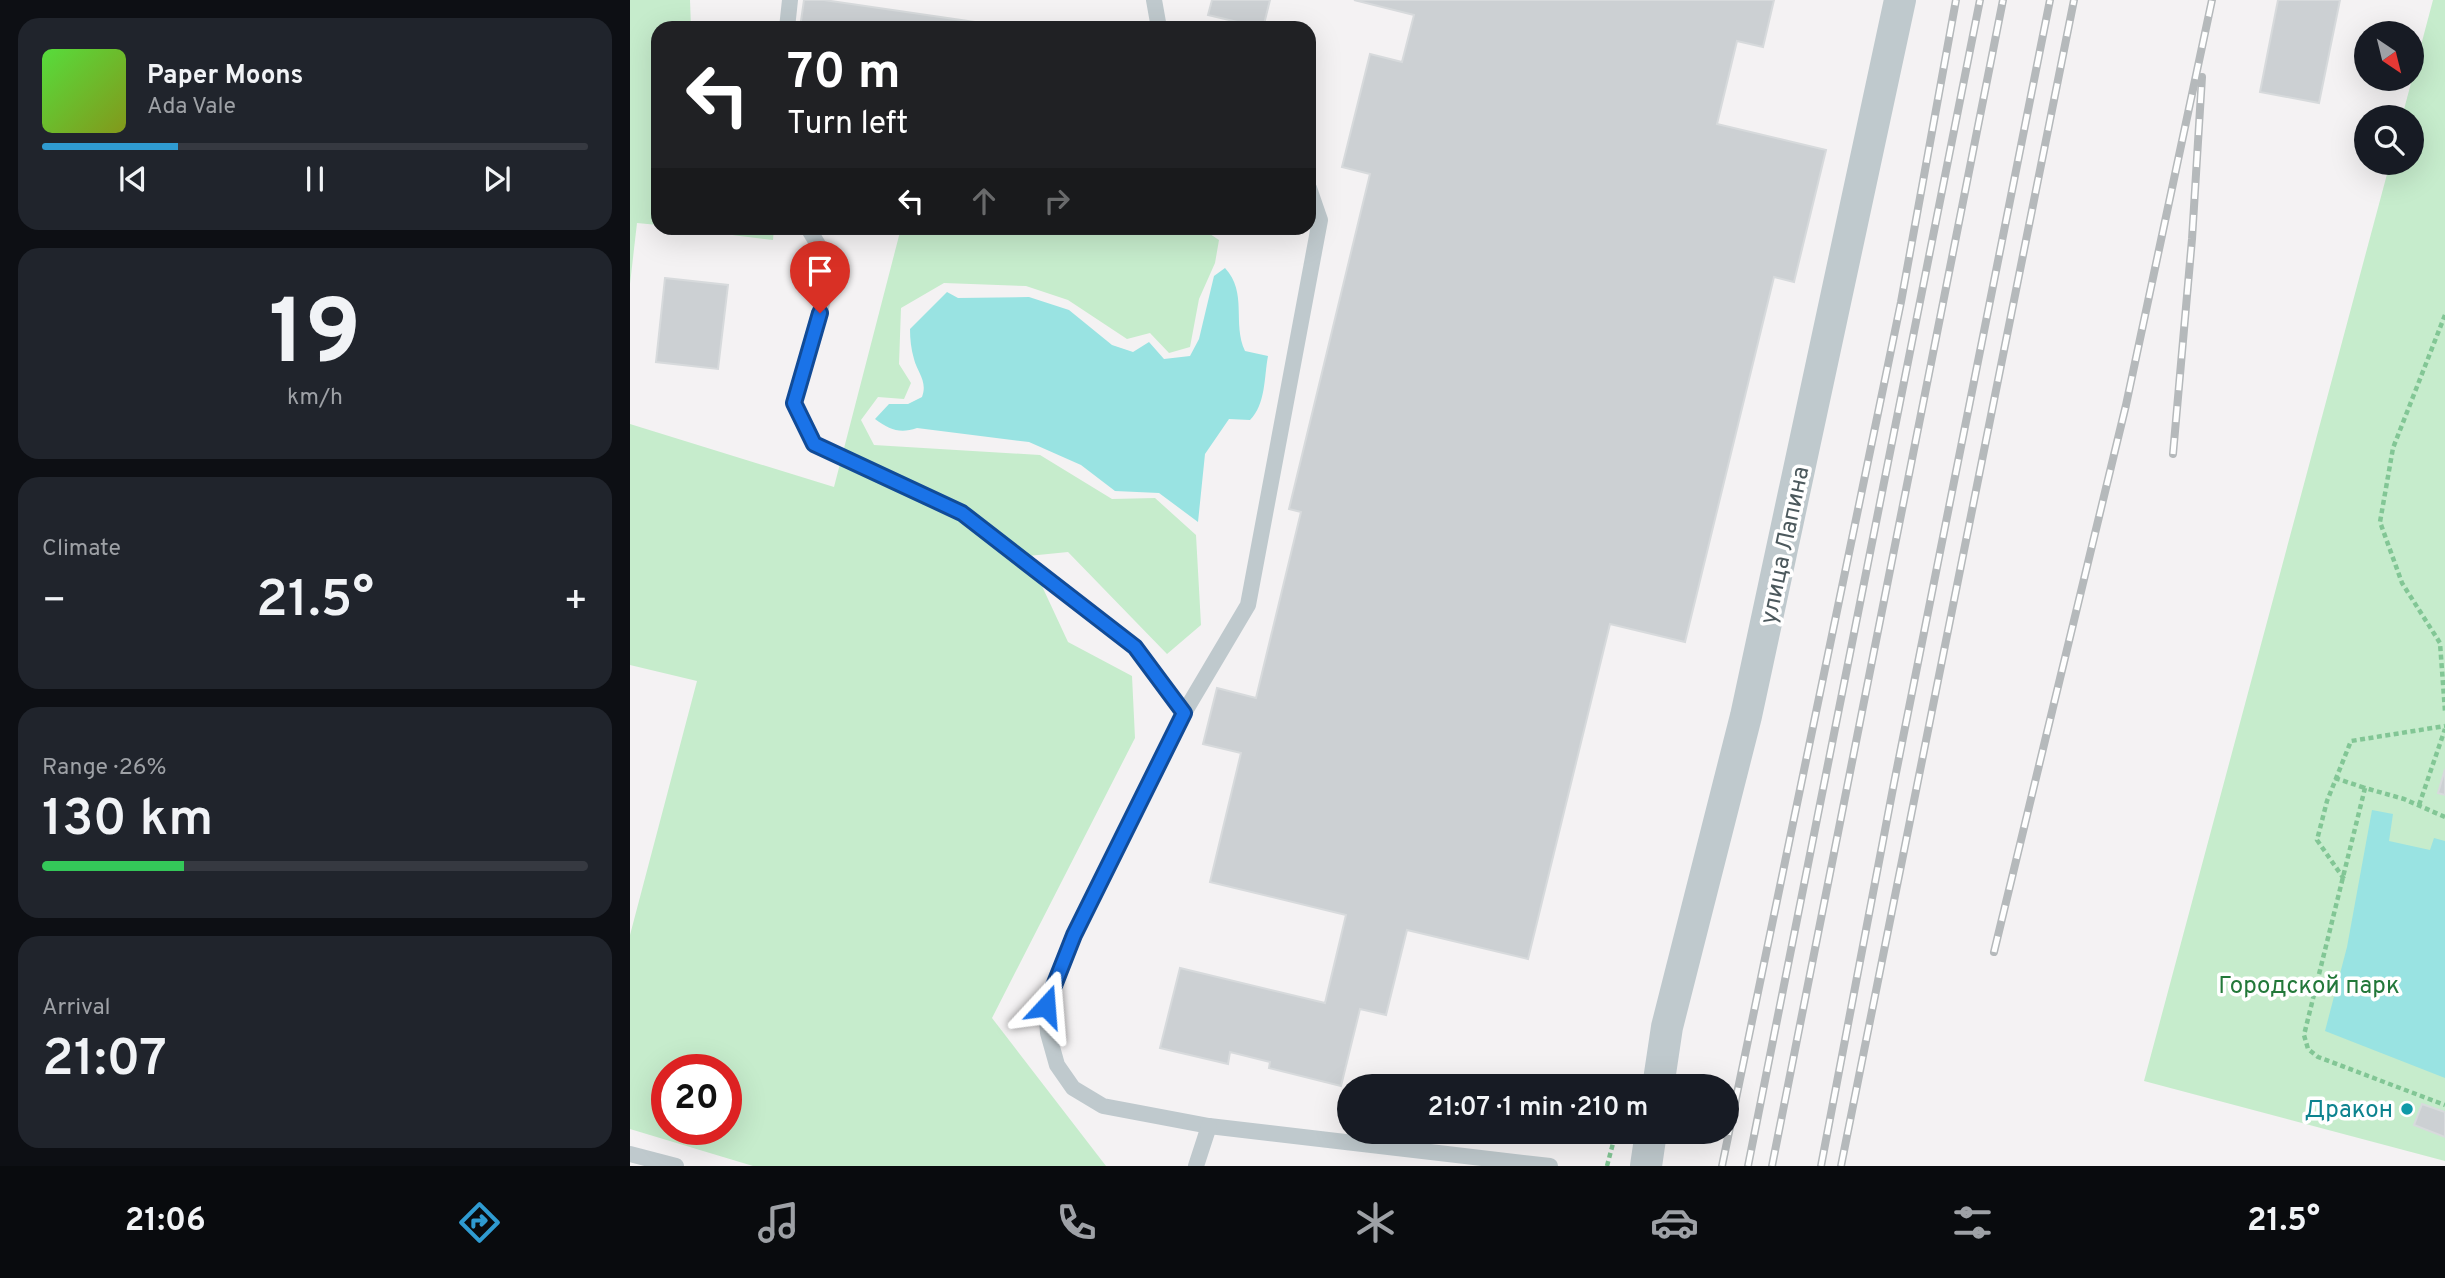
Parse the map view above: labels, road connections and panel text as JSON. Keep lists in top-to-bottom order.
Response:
{
  "streets": {
    "street": ["улица Лапина"]
  },
  "parks": ["Городской парк"],
  "places": ["Дракон"],
  "north": "bottom right",
  "page": {
    "turn": ["70 m", "Turn left"],
    "song": ["Paper Moons", "Ada Vale"],
    "tile": [
      ["19", "km/h"],
      "Climate",
      ["Range · 26%", "130 km"],
      ["Arrival", "21:07"]
    ],
    "heat": ["−", "21.5°", "+"],
    "limit": "20",
    "trip": "21:07 · 1 min · 210 m",
    "tabs": ["21:06", "21.5°"]
  }
}
